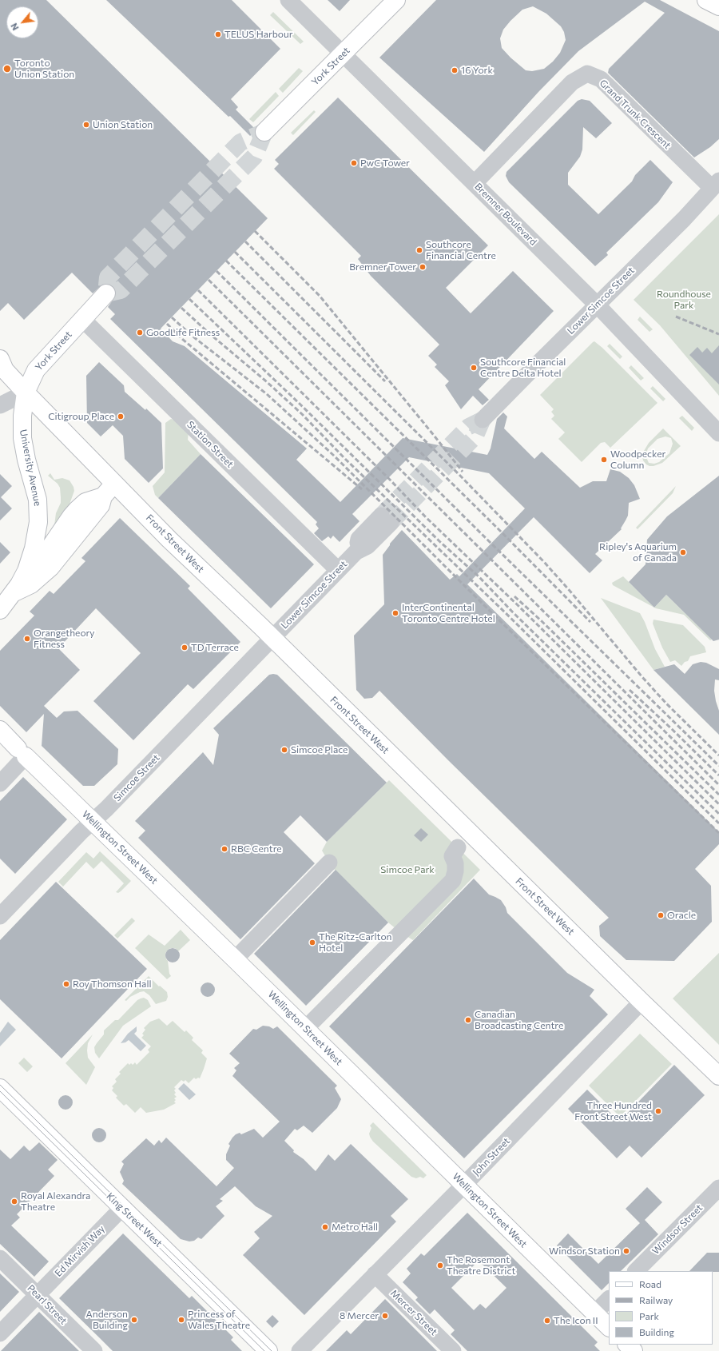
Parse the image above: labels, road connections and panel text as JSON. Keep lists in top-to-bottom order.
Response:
{
  "streets": {
    "main road": [
      "York Street",
      "University Avenue",
      "Front Street West",
      "Wellington Street West",
      "King Street West"
    ],
    "street": [
      "Grand Trunk Crescent",
      "Bremner Boulevard",
      "Lower Simcoe Street",
      "Station Street",
      "Simcoe Street",
      "John Street",
      "Windsor Street",
      "Ed Mirvish Way",
      "Pearl Street",
      "Mercer Street"
    ]
  },
  "crossings": [
    ["York Street", "Bremner Boulevard"],
    ["York Street", "Station Street"],
    ["York Street", "University Avenue"],
    ["York Street", "Front Street West"],
    ["Grand Trunk Crescent", "Bremner Boulevard"],
    ["Grand Trunk Crescent", "Lower Simcoe Street"],
    ["Bremner Boulevard", "Lower Simcoe Street"],
    ["Lower Simcoe Street", "Station Street"],
    ["Lower Simcoe Street", "Front Street West"],
    ["Lower Simcoe Street", "Simcoe Street"],
    ["University Avenue", "Front Street West"],
    ["Front Street West", "Simcoe Street"],
    ["Front Street West", "John Street"],
    ["Simcoe Street", "Wellington Street West"],
    ["Wellington Street West", "John Street"],
    ["John Street", "Mercer Street"],
    ["King Street West", "Ed Mirvish Way"],
    ["Ed Mirvish Way", "Pearl Street"]
  ],
  "parks": ["Roundhouse Park", "Simcoe Park"],
  "places": [
    "TELUS Harbour",
    "Toronto Union Station",
    "16 York",
    "Union Station",
    "PwC Tower",
    "Southcore Financial Centre",
    "Bremner Tower",
    "GoodLife Fitness",
    "Southcore Financial Centre Delta Hotel",
    "Citigroup Place",
    "Woodpecker Column",
    "Ripley's Aquarium of Canada",
    "InterContinental Toronto Centre Hotel",
    "Orangetheory Fitness",
    "TD Terrace",
    "Simcoe Place",
    "RBC Centre",
    "Oracle",
    "The Ritz-Carlton Hotel",
    "Roy Thomson Hall",
    "Canadian Broadcasting Centre",
    "Three Hundred Front Street West",
    "Royal Alexandra Theatre",
    "Metro Hall",
    "Windsor Station",
    "The Rosemont Theatre District",
    "8 Mercer",
    "Anderson Building",
    "Princess of Wales Theatre",
    "The Icon II"
  ],
  "legend": [
    "Road",
    "Railway",
    "Park",
    "Building"
  ],
  "north": "bottom left"
}
